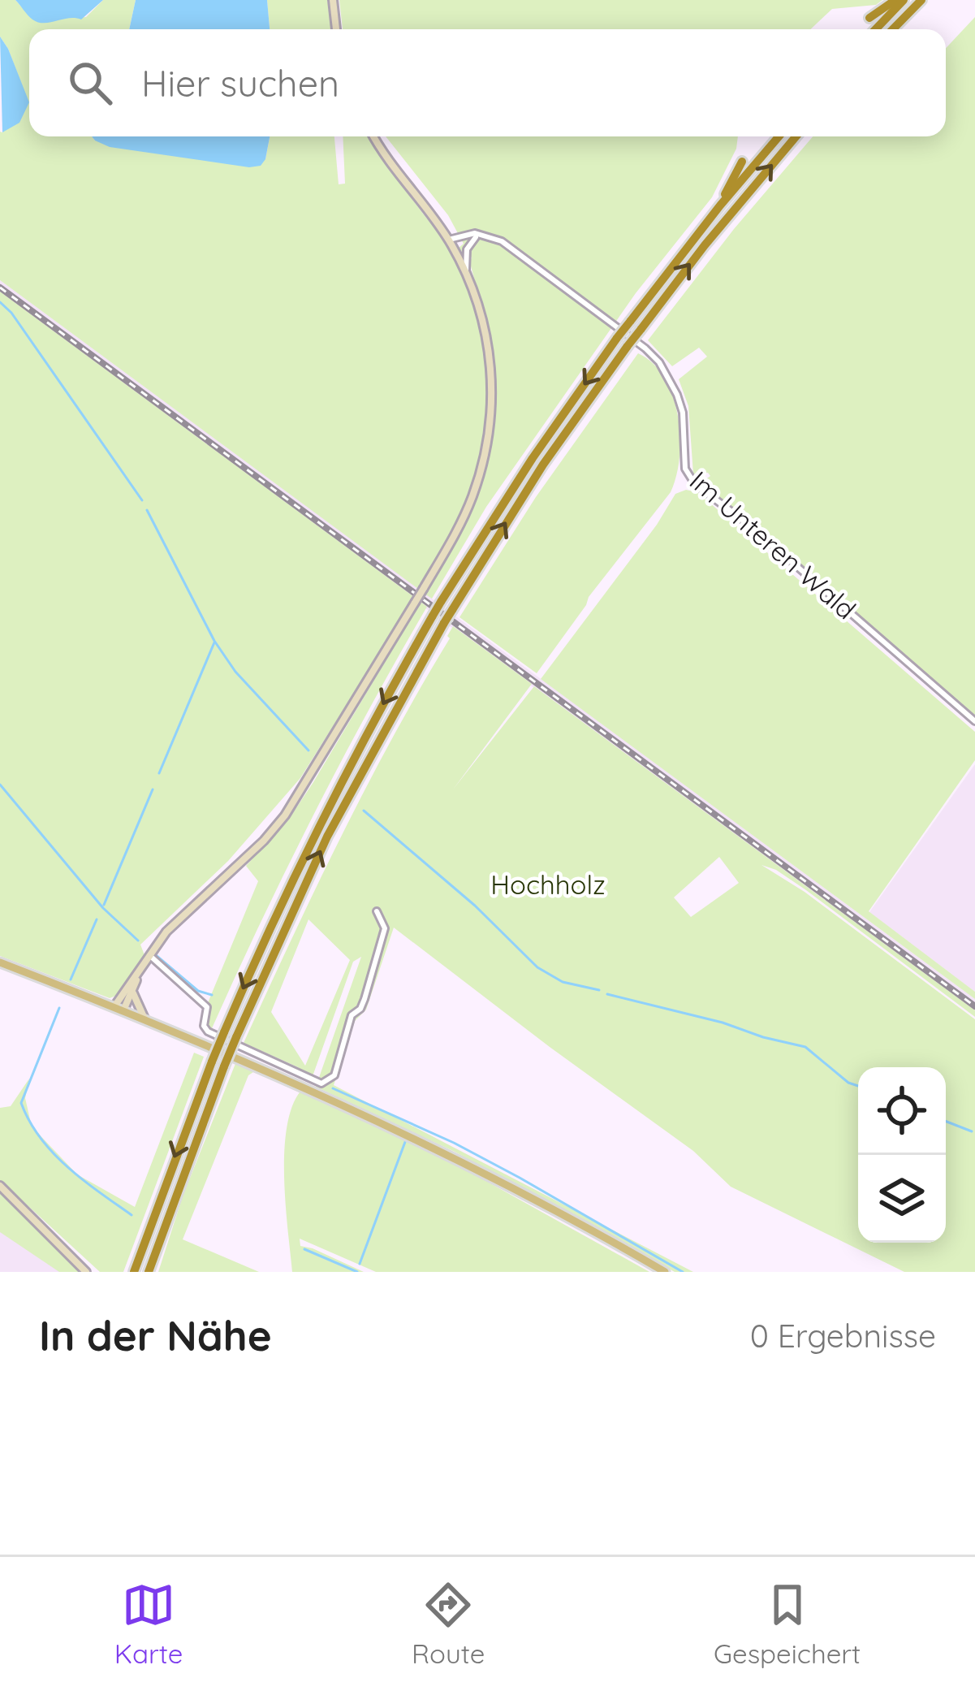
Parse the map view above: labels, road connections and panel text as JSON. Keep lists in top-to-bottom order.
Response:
{
  "streets": {
    "street": ["Im Unteren Wald"]
  },
  "parks": ["Hochholz"],
  "page": {
    "search": "Hier suchen",
    "heading": ["In der Nähe", "0 Ergebnisse"],
    "nav": ["Karte", "Route", "Gespeichert"]
  }
}
